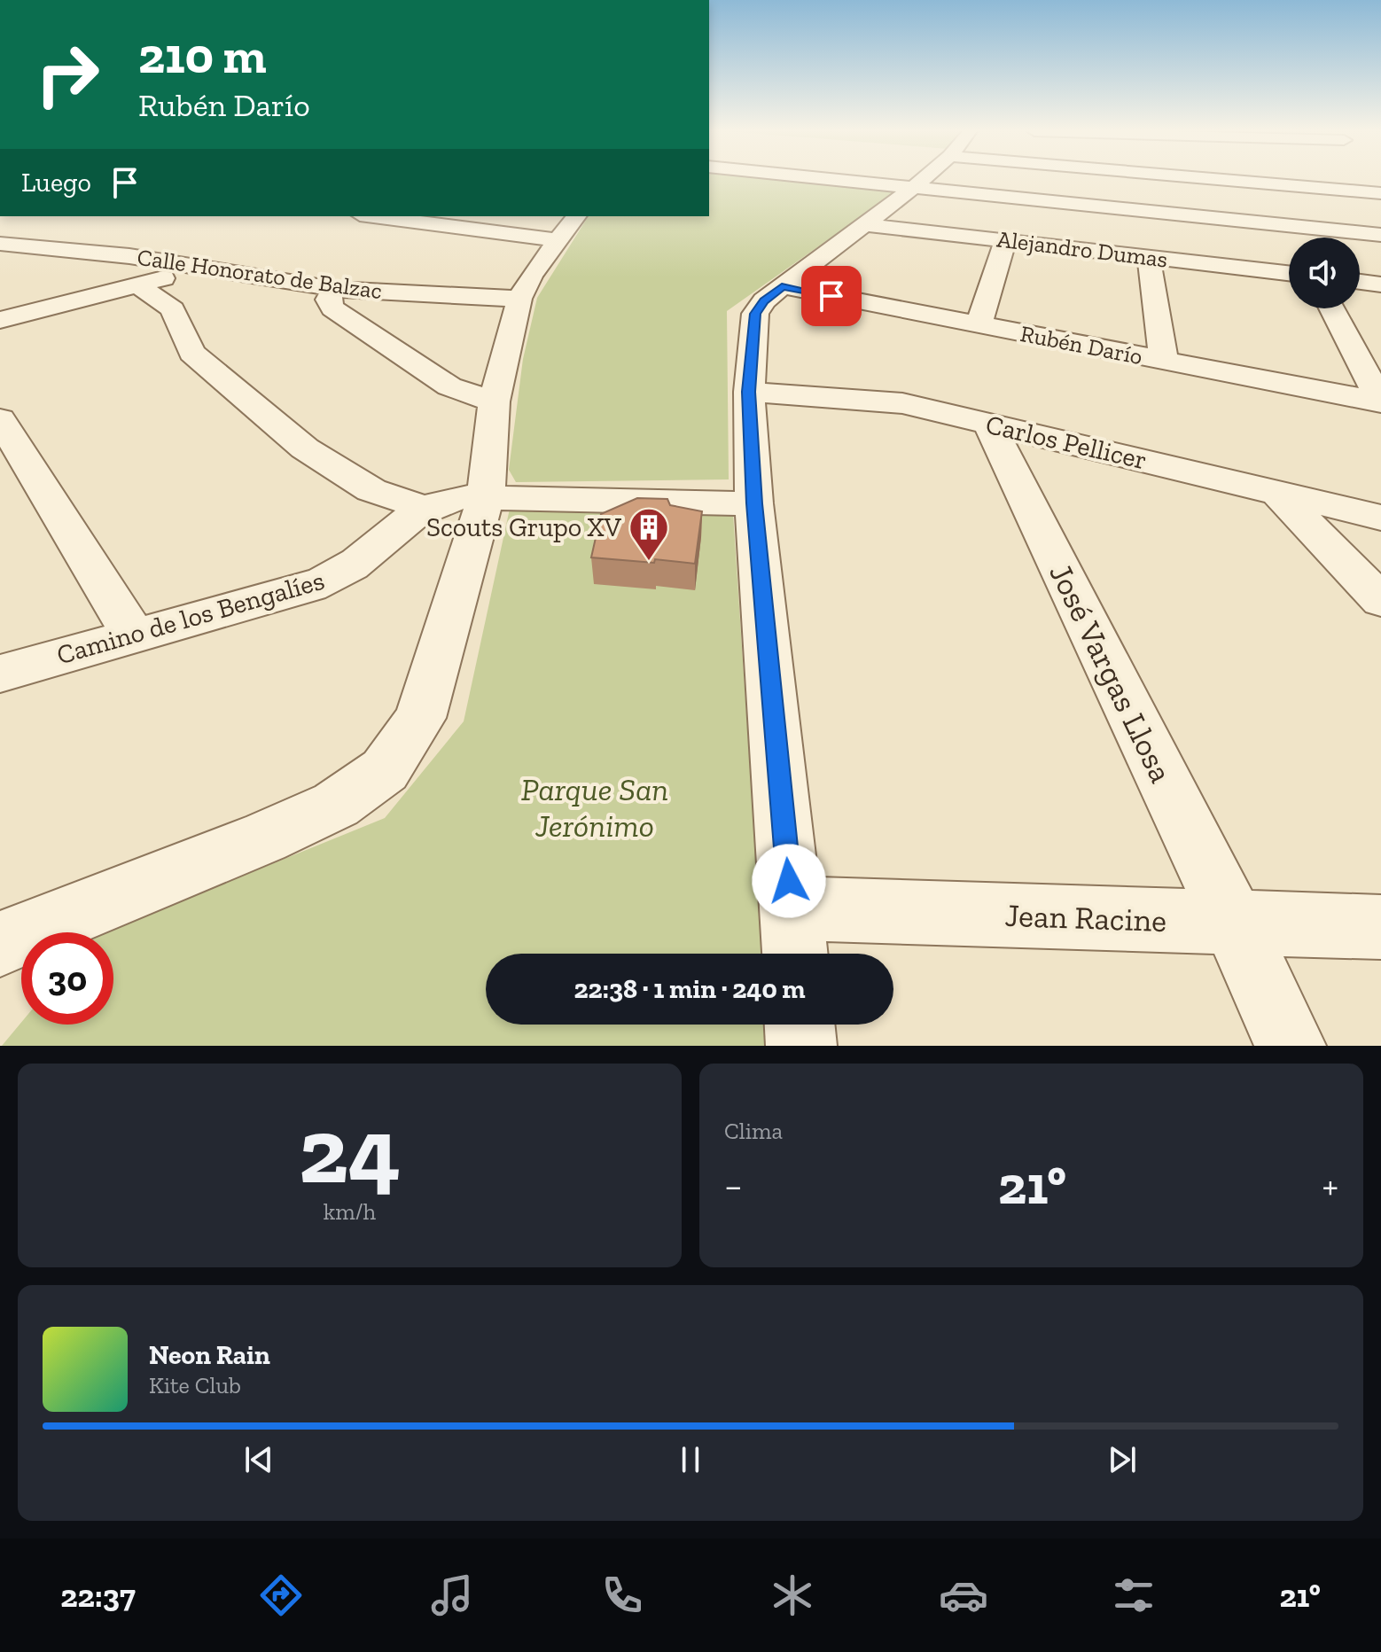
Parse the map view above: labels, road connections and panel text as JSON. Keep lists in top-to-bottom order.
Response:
{
  "streets": {
    "street": [
      "Alejandro Dumas",
      "Calle Honorato de Balzac",
      "Rubén Darío",
      "Carlos Pellicer",
      "Camino de los Bengalíes",
      "José Vargas Llosa",
      "Jean Racine"
    ]
  },
  "crossings": [
    ["Carlos Pellicer", "José Vargas Llosa"],
    ["José Vargas Llosa", "Jean Racine"]
  ],
  "parks": ["Parque San Jerónimo"],
  "places": {
    "building": ["Scouts Grupo XV"]
  },
  "page": {
    "turn": ["210 m", "Rubén Darío"],
    "then": "Luego",
    "limit": "30",
    "trip": "22:38 · 1 min · 240 m",
    "tile": [
      ["24", "km/h"],
      "Clima"
    ],
    "heat": ["−", "21°", "+"],
    "song": ["Neon Rain", "Kite Club"],
    "tabs": ["22:37", "21°"]
  }
}
